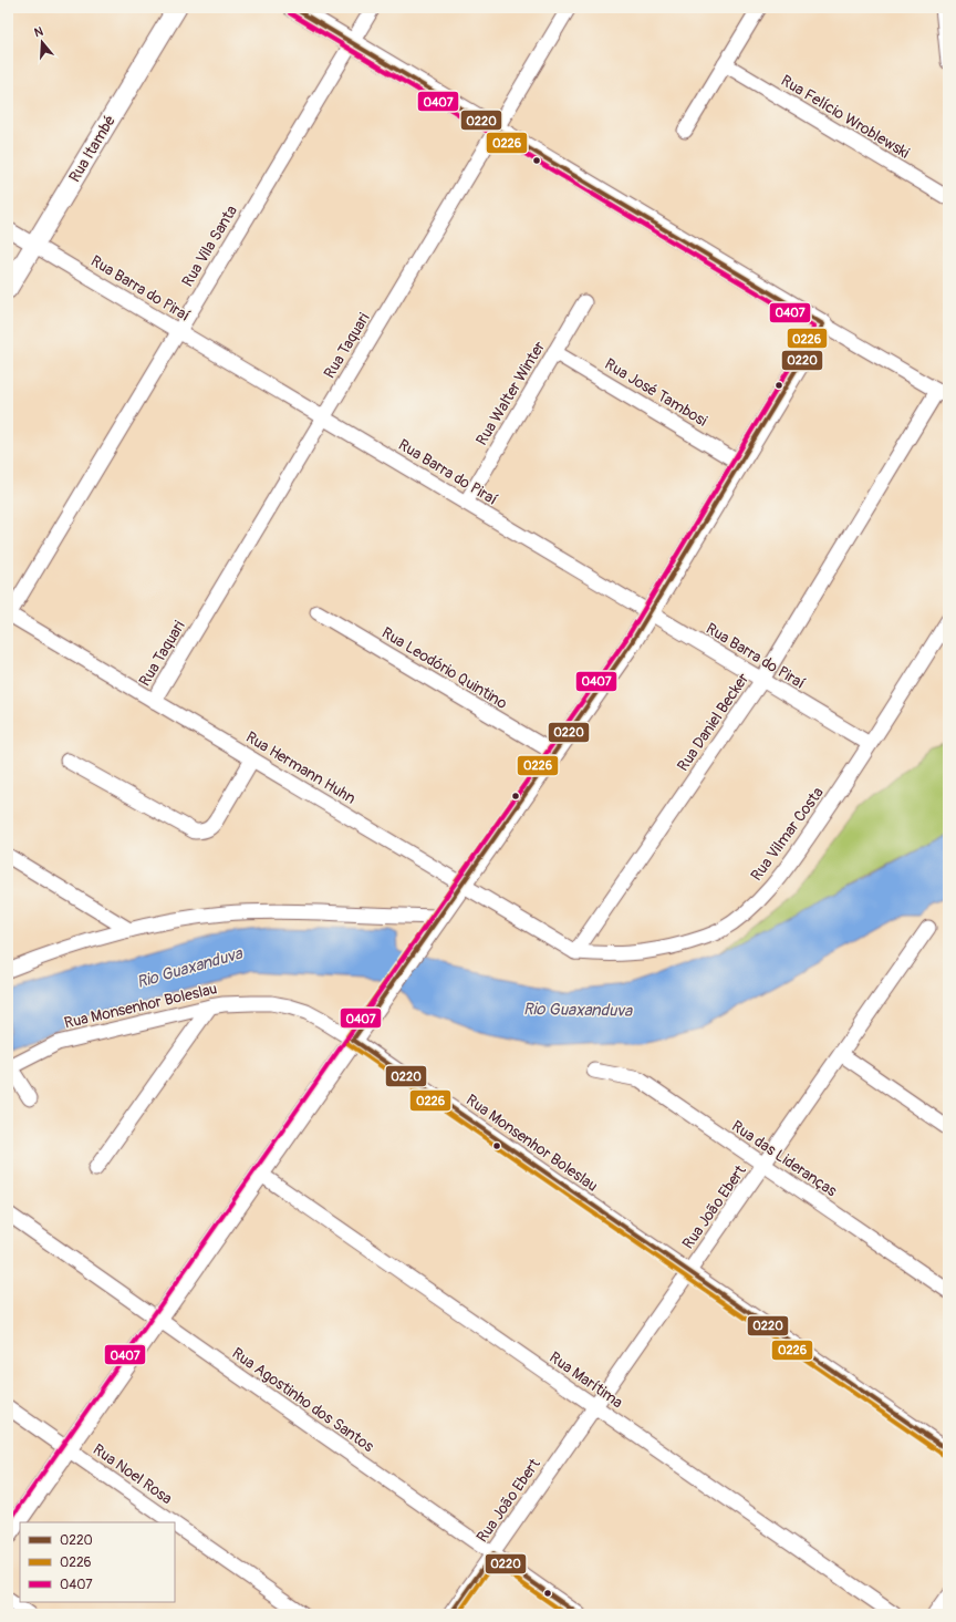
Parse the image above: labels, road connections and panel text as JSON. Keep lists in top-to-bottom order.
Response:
{
  "streets": {
    "street": [
      "Rua Felício Wroblewski",
      "Rua Itambé",
      "Rua Vila Santa",
      "Rua Barra do Piraí",
      "Rua Taquari",
      "Rua José Tambosi",
      "Rua Walter Winter",
      "Rua Leodório Quintino",
      "Rua Daniel Becker",
      "Rua Hermann Huhn",
      "Rua Vilmar Costa",
      "Rua Monsenhor Boleslau",
      "Rua das Lideranças",
      "Rua João Ebert",
      "Rua Marítima",
      "Rua Agostinho dos Santos",
      "Rua Noel Rosa"
    ]
  },
  "crossings": [
    ["Rua Itambé", "Rua Barra do Piraí"],
    ["Rua Vila Santa", "Rua Barra do Piraí"],
    ["Rua Vila Santa", "Rua Hermann Huhn"],
    ["Rua Barra do Piraí", "Rua Taquari"],
    ["Rua Barra do Piraí", "Rua Walter Winter"],
    ["Rua Barra do Piraí", "Rua Daniel Becker"],
    ["Rua Barra do Piraí", "Rua Vilmar Costa"],
    ["Rua Taquari", "Rua Hermann Huhn"],
    ["Rua José Tambosi", "Rua Walter Winter"],
    ["Rua Daniel Becker", "Rua Hermann Huhn"],
    ["Rua Daniel Becker", "Rua Vilmar Costa"],
    ["Rua Hermann Huhn", "Rua Vilmar Costa"],
    ["Rua Monsenhor Boleslau", "Rua João Ebert"],
    ["Rua das Lideranças", "Rua João Ebert"],
    ["Rua João Ebert", "Rua Marítima"],
    ["Rua João Ebert", "Rua Agostinho dos Santos"]
  ],
  "water": ["Rio Guaxanduva"],
  "lines": ["transit line 0220", "transit line 0226", "transit line 0407"],
  "legend": ["0220", "0226", "0407"],
  "north": "top"
}
